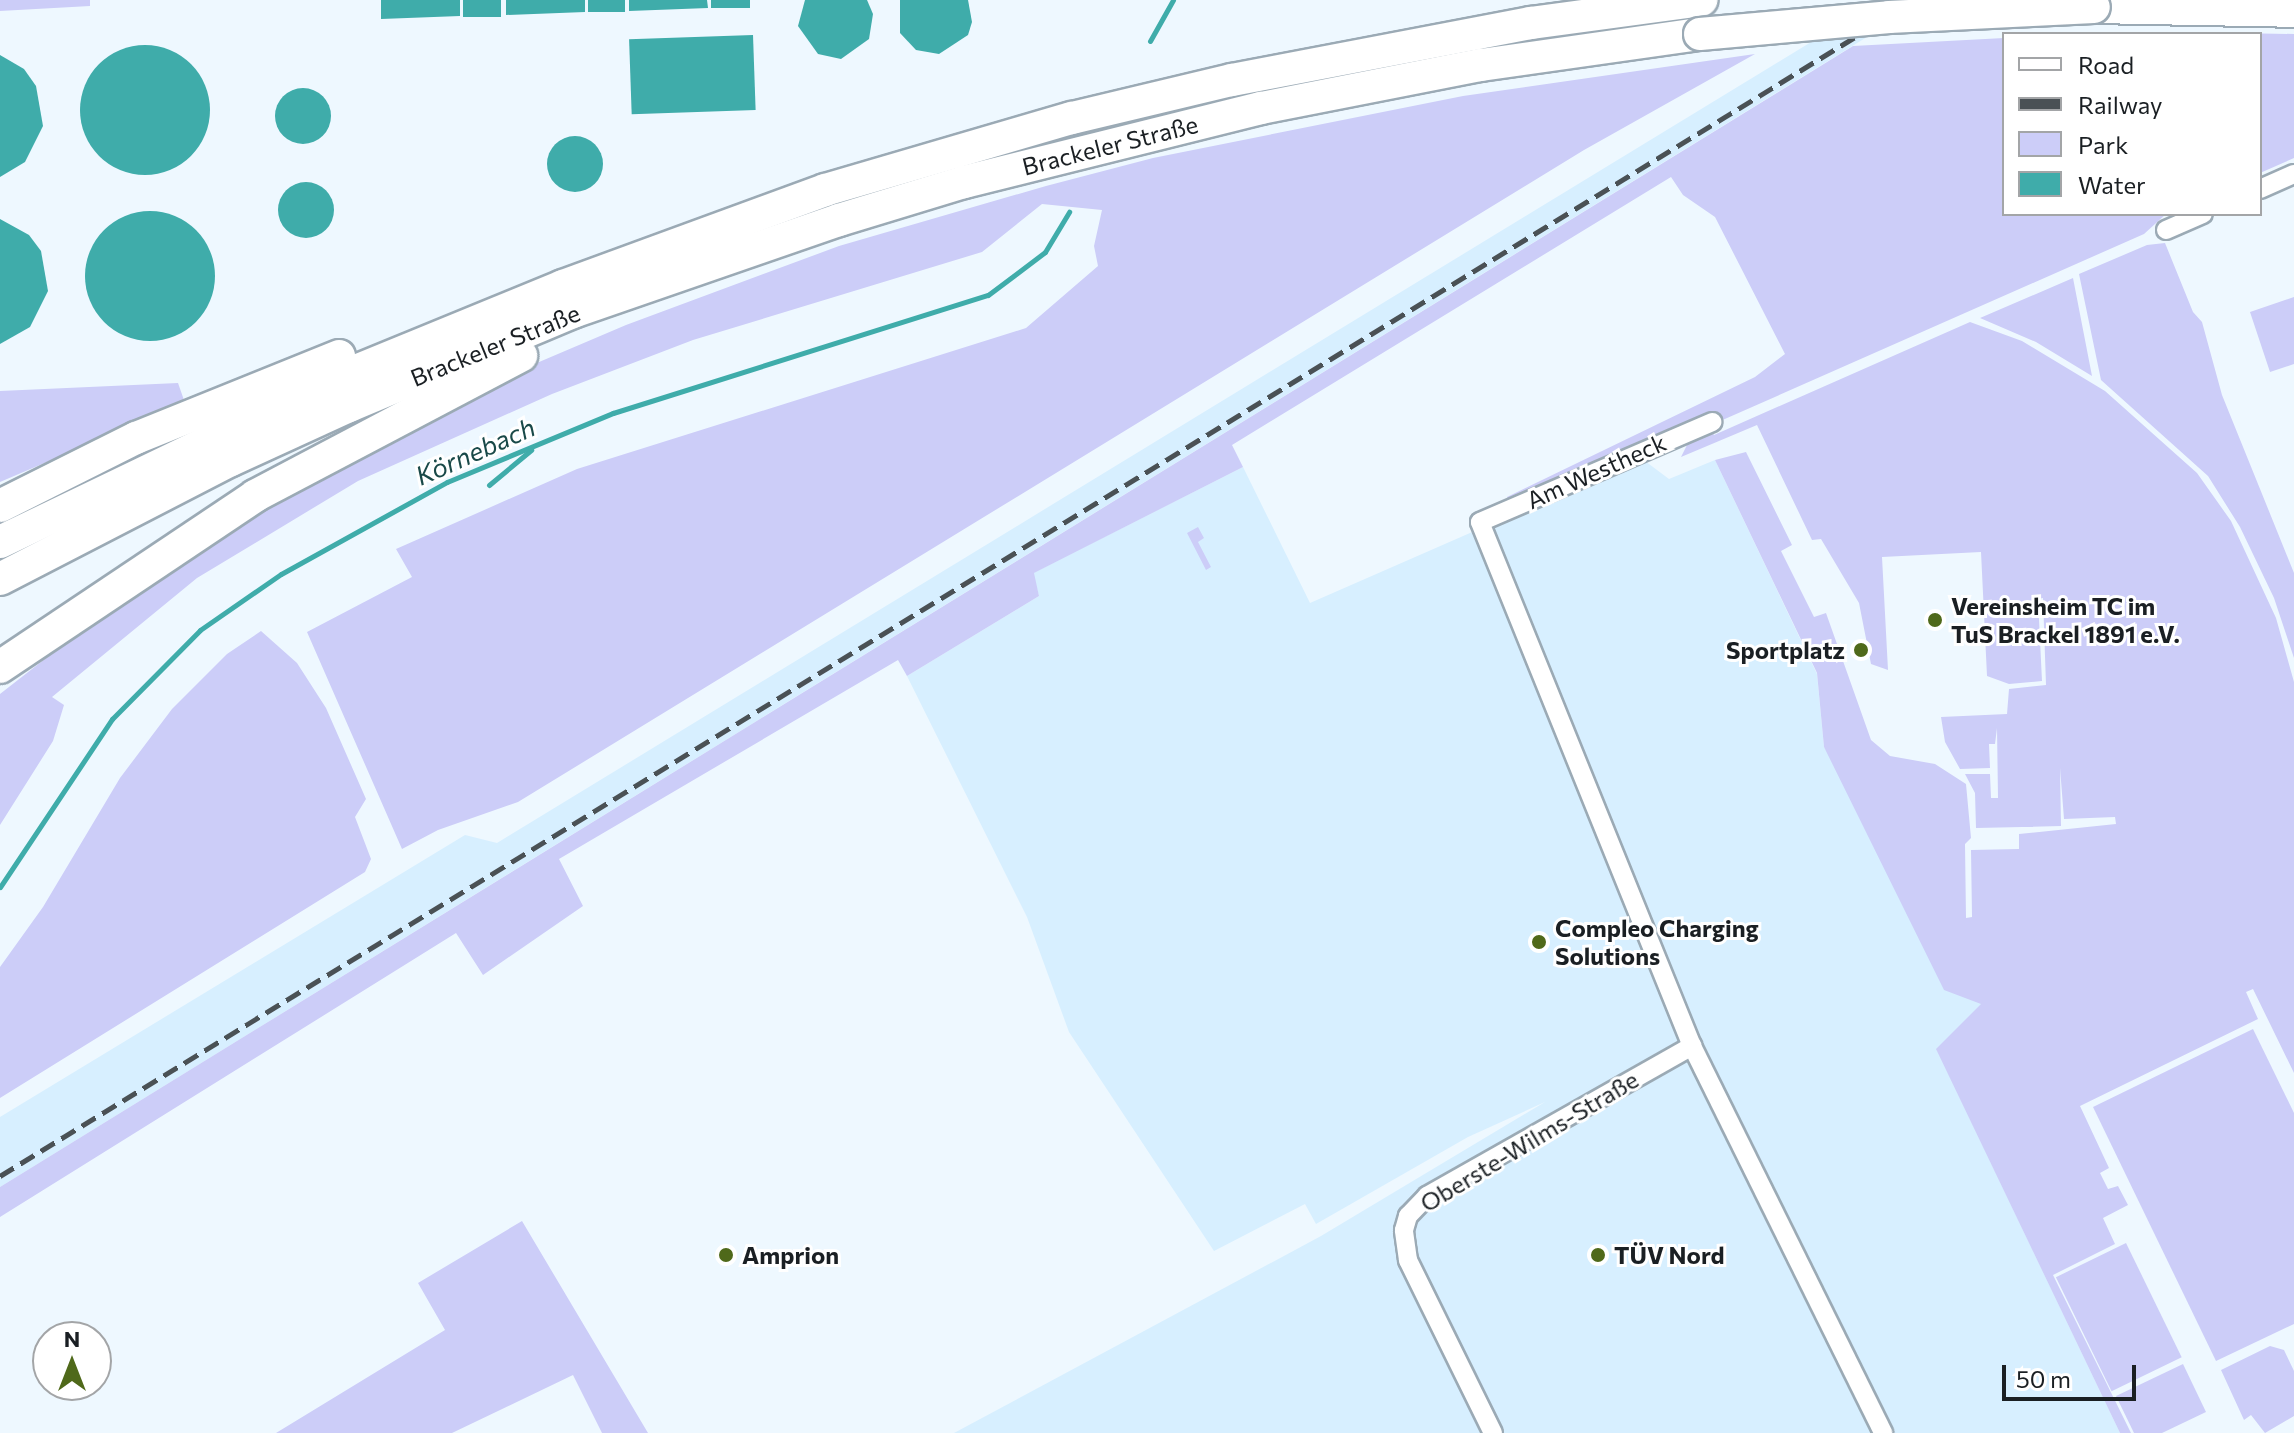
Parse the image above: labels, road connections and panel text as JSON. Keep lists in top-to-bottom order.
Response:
{
  "streets": {
    "highway": ["Brackeler Straße"],
    "street": ["Am Westheck", "Oberste-Wilms-Straße"]
  },
  "crossings": [
    ["Am Westheck", "Oberste-Wilms-Straße"]
  ],
  "water": ["Körnebach"],
  "places": [
    "Vereinsheim TC im TuS Brackel 1891 e.V.",
    "Sportplatz",
    "Compleo Charging Solutions",
    "Amprion",
    "TÜV Nord"
  ],
  "legend": [
    "Road",
    "Railway",
    "Park",
    "Water"
  ],
  "scale_bar": "50 m",
  "north": "top"
}
